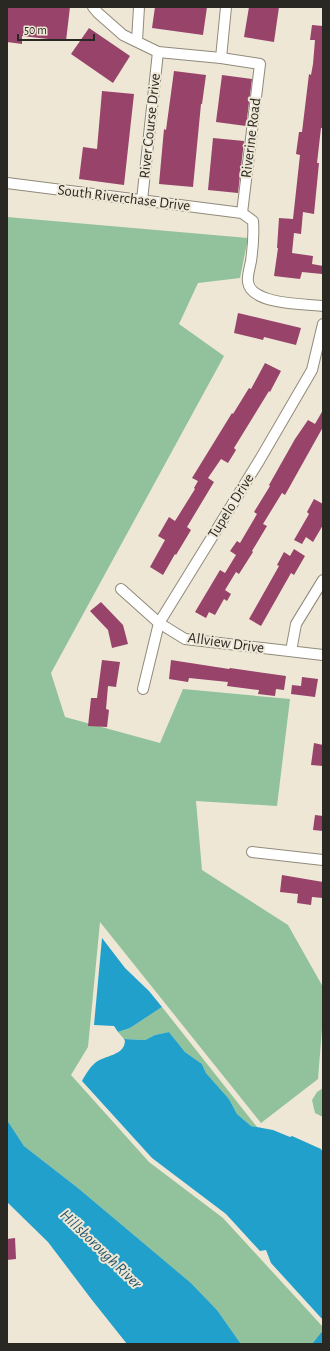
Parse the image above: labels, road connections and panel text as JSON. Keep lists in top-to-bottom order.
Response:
{
  "streets": {
    "street": [
      "River Course Drive",
      "Riverine Road",
      "South Riverchase Drive",
      "Tupelo Drive",
      "Allview Drive"
    ]
  },
  "crossings": [
    ["River Course Drive", "South Riverchase Drive"],
    ["Riverine Road", "South Riverchase Drive"],
    ["Tupelo Drive", "Allview Drive"]
  ],
  "water": ["Hillsborough River"],
  "scale_bar": "50 m"
}
